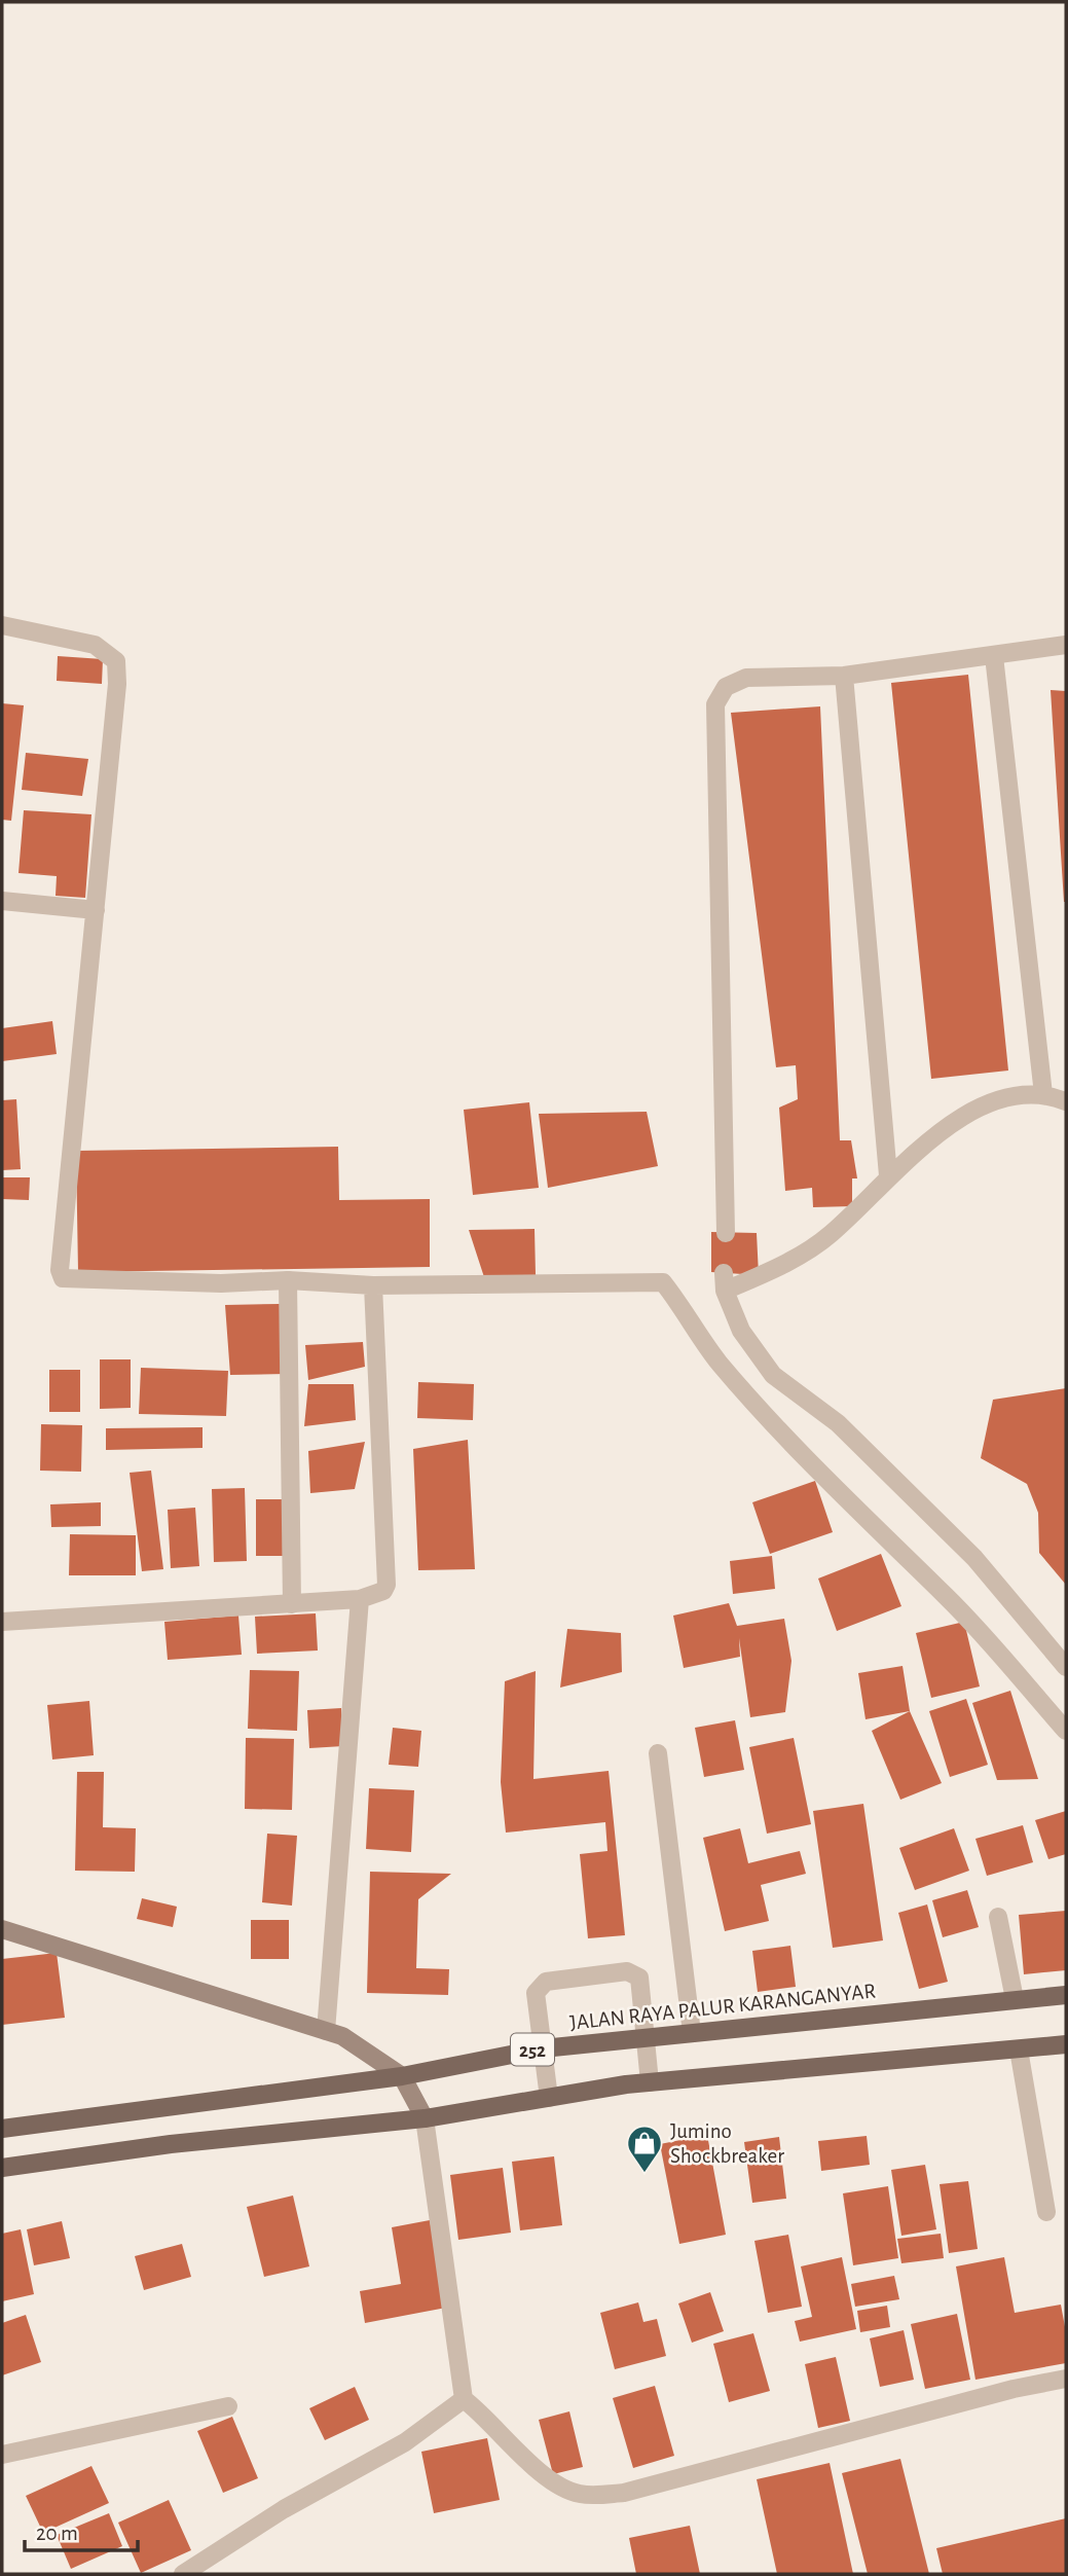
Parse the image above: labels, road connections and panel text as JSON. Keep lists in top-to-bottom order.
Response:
{
  "streets": {
    "main road": ["JALAN RAYA PALUR KARANGANYAR", "252"]
  },
  "places": {
    "shop": ["Jumino Shockbreaker"]
  },
  "scale_bar": "20 m"
}
